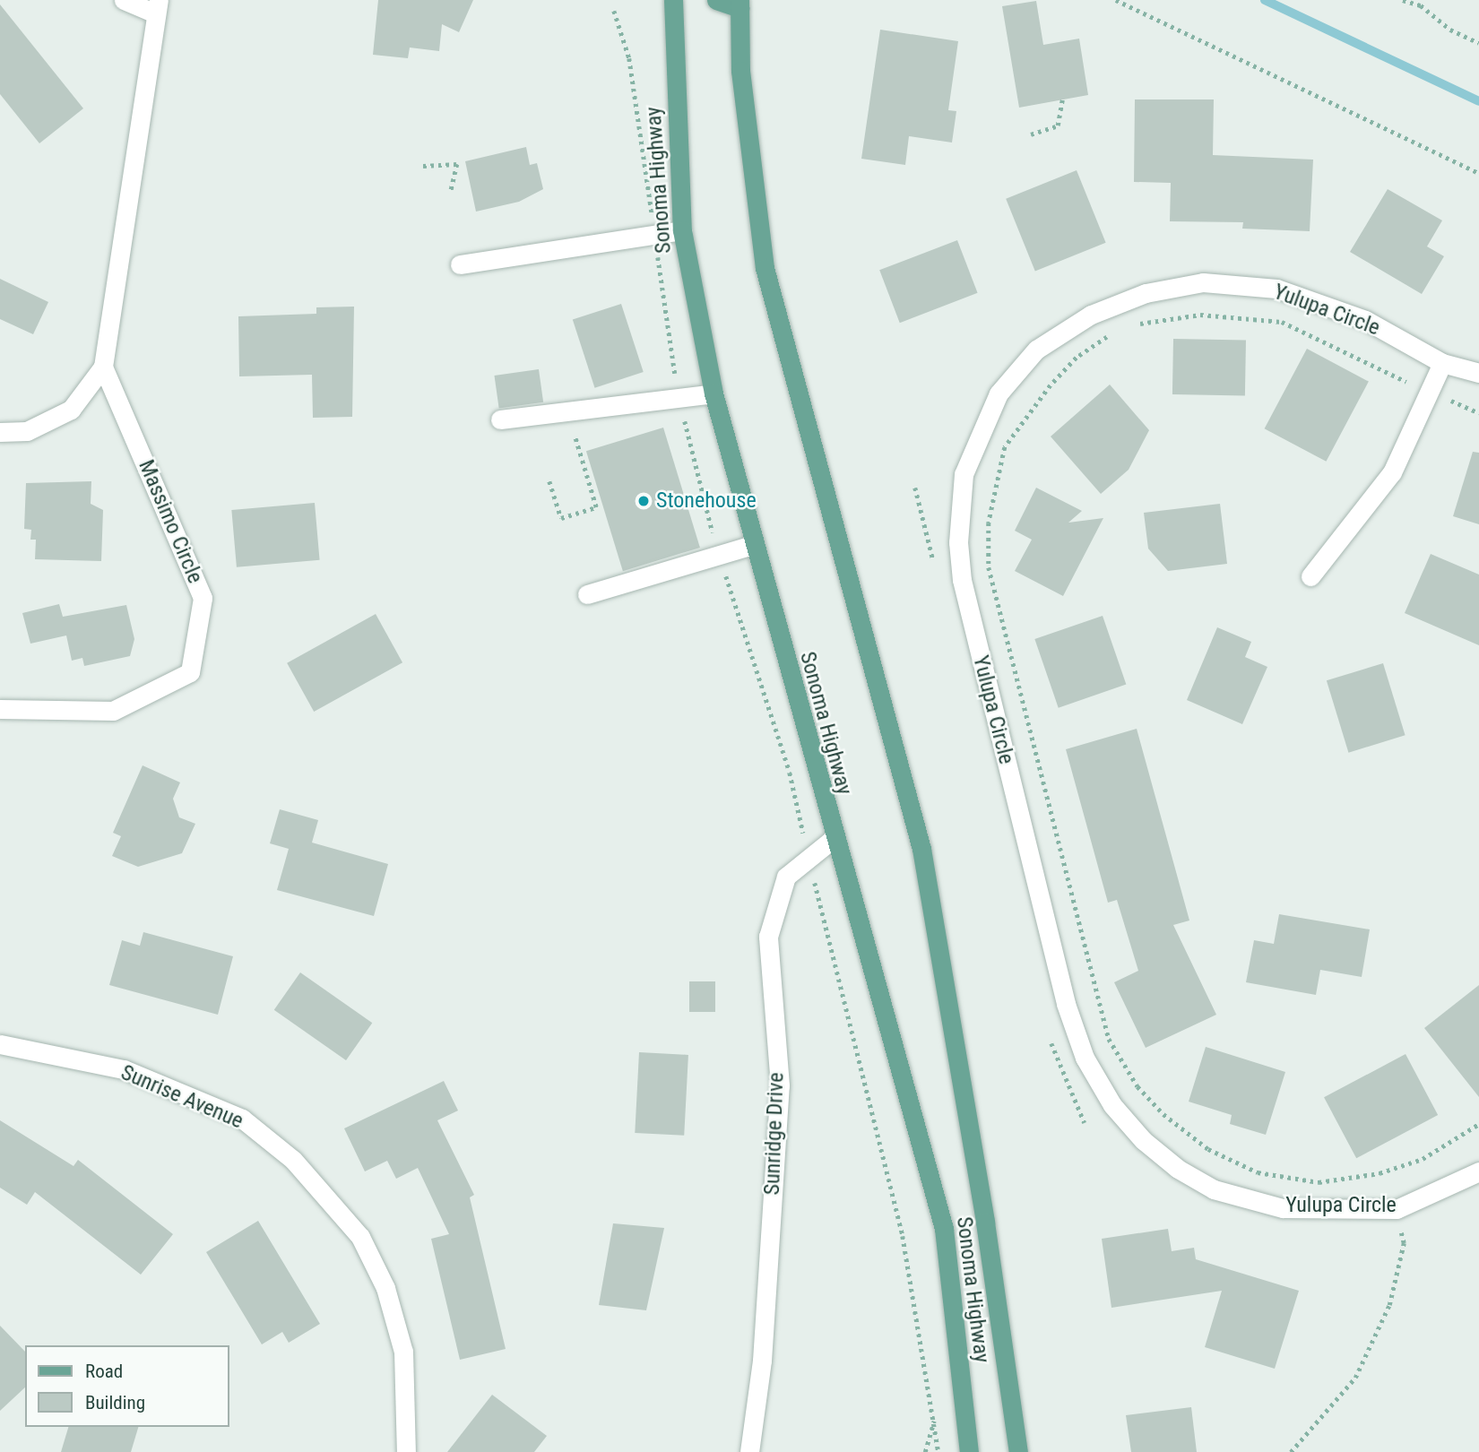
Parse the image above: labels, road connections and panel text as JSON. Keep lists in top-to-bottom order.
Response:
{
  "streets": {
    "main road": ["Sonoma Highway"],
    "street": [
      "Yulupa Circle",
      "Massimo Circle",
      "Sunrise Avenue",
      "Sunridge Drive"
    ]
  },
  "crossings": [
    ["Sonoma Highway", "Sunridge Drive"]
  ],
  "places": ["Stonehouse"],
  "legend": ["Road", "Building"]
}
